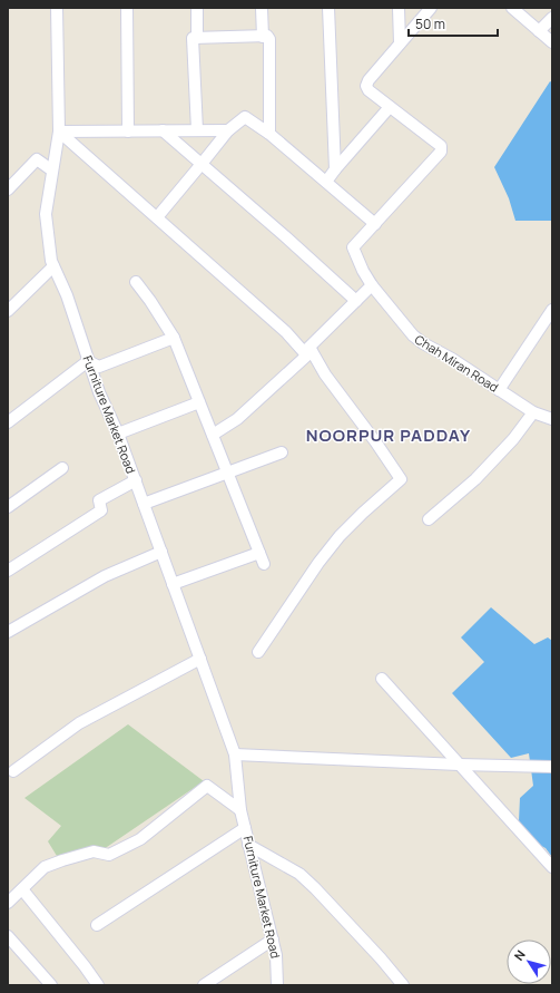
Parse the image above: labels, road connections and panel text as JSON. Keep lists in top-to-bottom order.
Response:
{
  "streets": {
    "street": ["Chah Miran Road", "Furniture Market Road"]
  },
  "districts": ["NOORPUR PADDAY"],
  "scale_bar": "50 m",
  "north": "top left"
}
